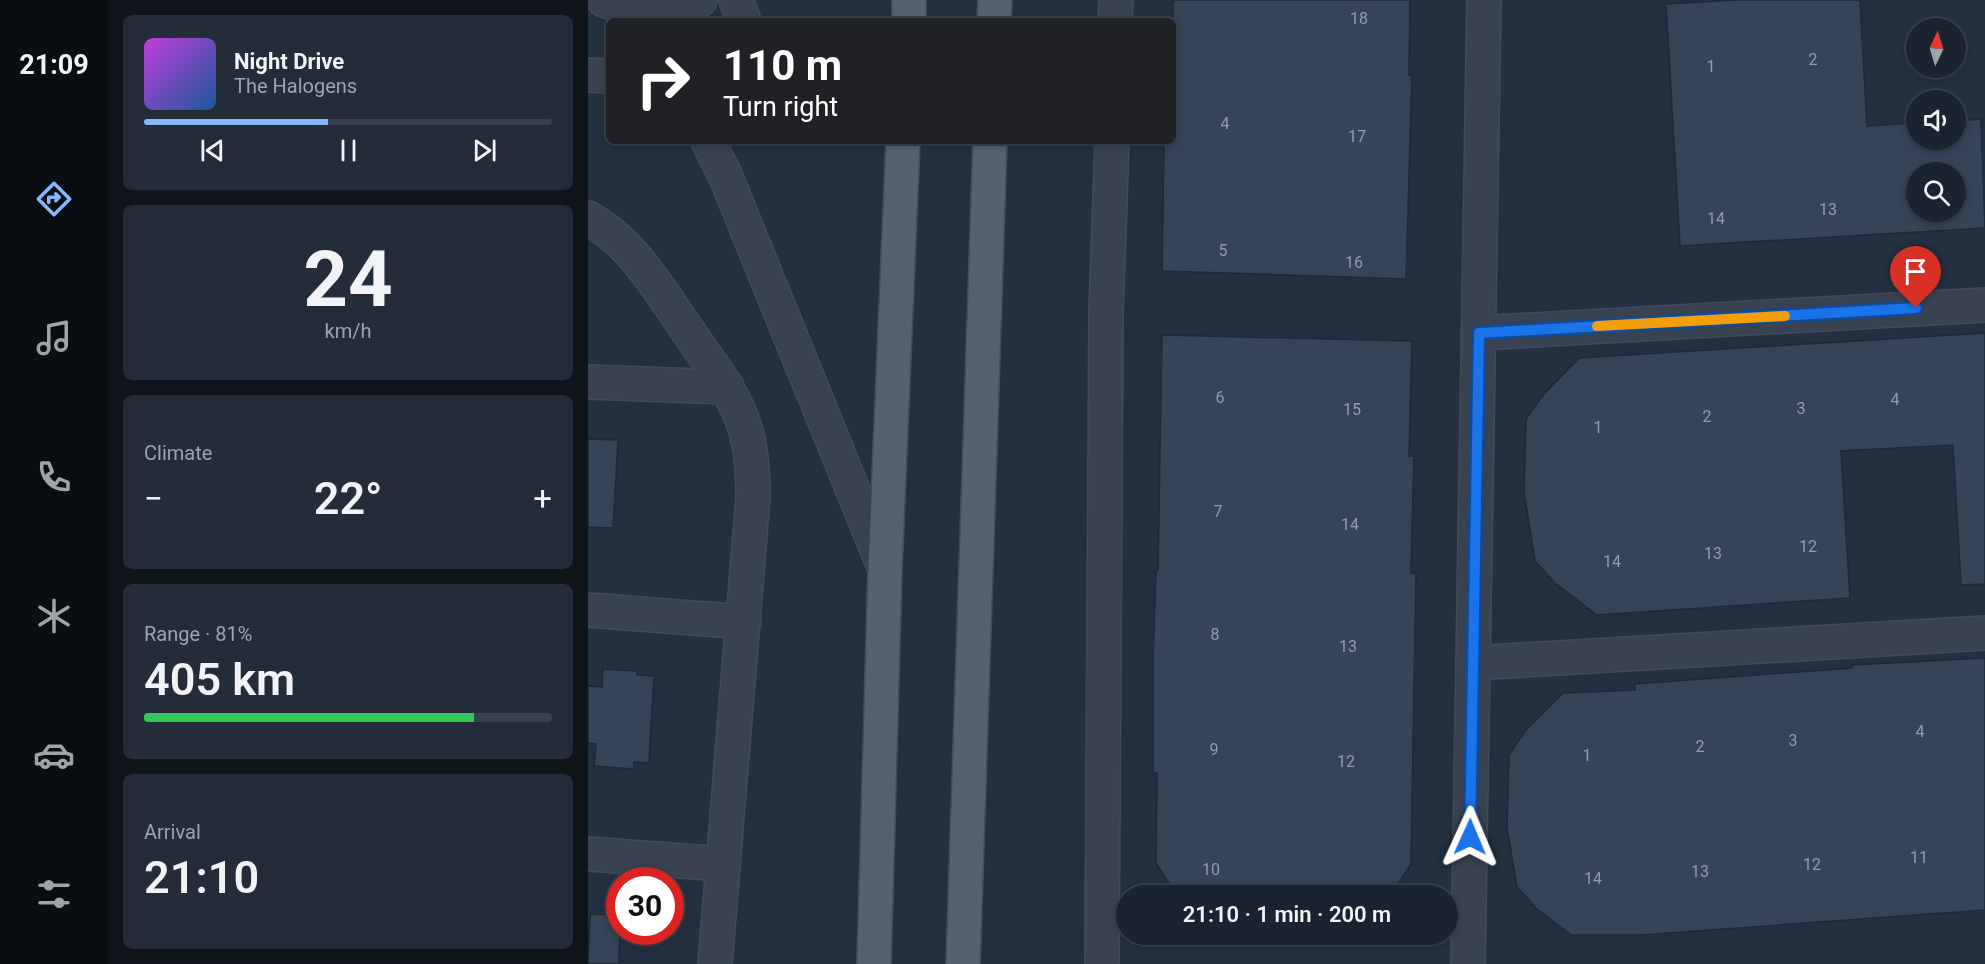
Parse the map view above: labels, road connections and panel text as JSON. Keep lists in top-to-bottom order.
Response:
{
  "house_numbers": [
    "18",
    "2",
    "1",
    "4",
    "17",
    "13",
    "14",
    "5",
    "16",
    "6",
    "4",
    "3",
    "15",
    "2",
    "1",
    "7",
    "14",
    "12",
    "13",
    "14",
    "8",
    "13",
    "4",
    "3",
    "2",
    "9",
    "1",
    "12",
    "11",
    "12",
    "10",
    "13",
    "14"
  ],
  "north": "top",
  "page": {
    "tabs": "21:09",
    "turn": ["110 m", "Turn right"],
    "song": ["Night Drive", "The Halogens"],
    "tile": [
      ["24", "km/h"],
      "Climate",
      ["Range · 81%", "405 km"],
      ["Arrival", "21:10"]
    ],
    "heat": ["−", "22°", "+"],
    "limit": "30",
    "trip": "21:10 · 1 min · 200 m"
  }
}
